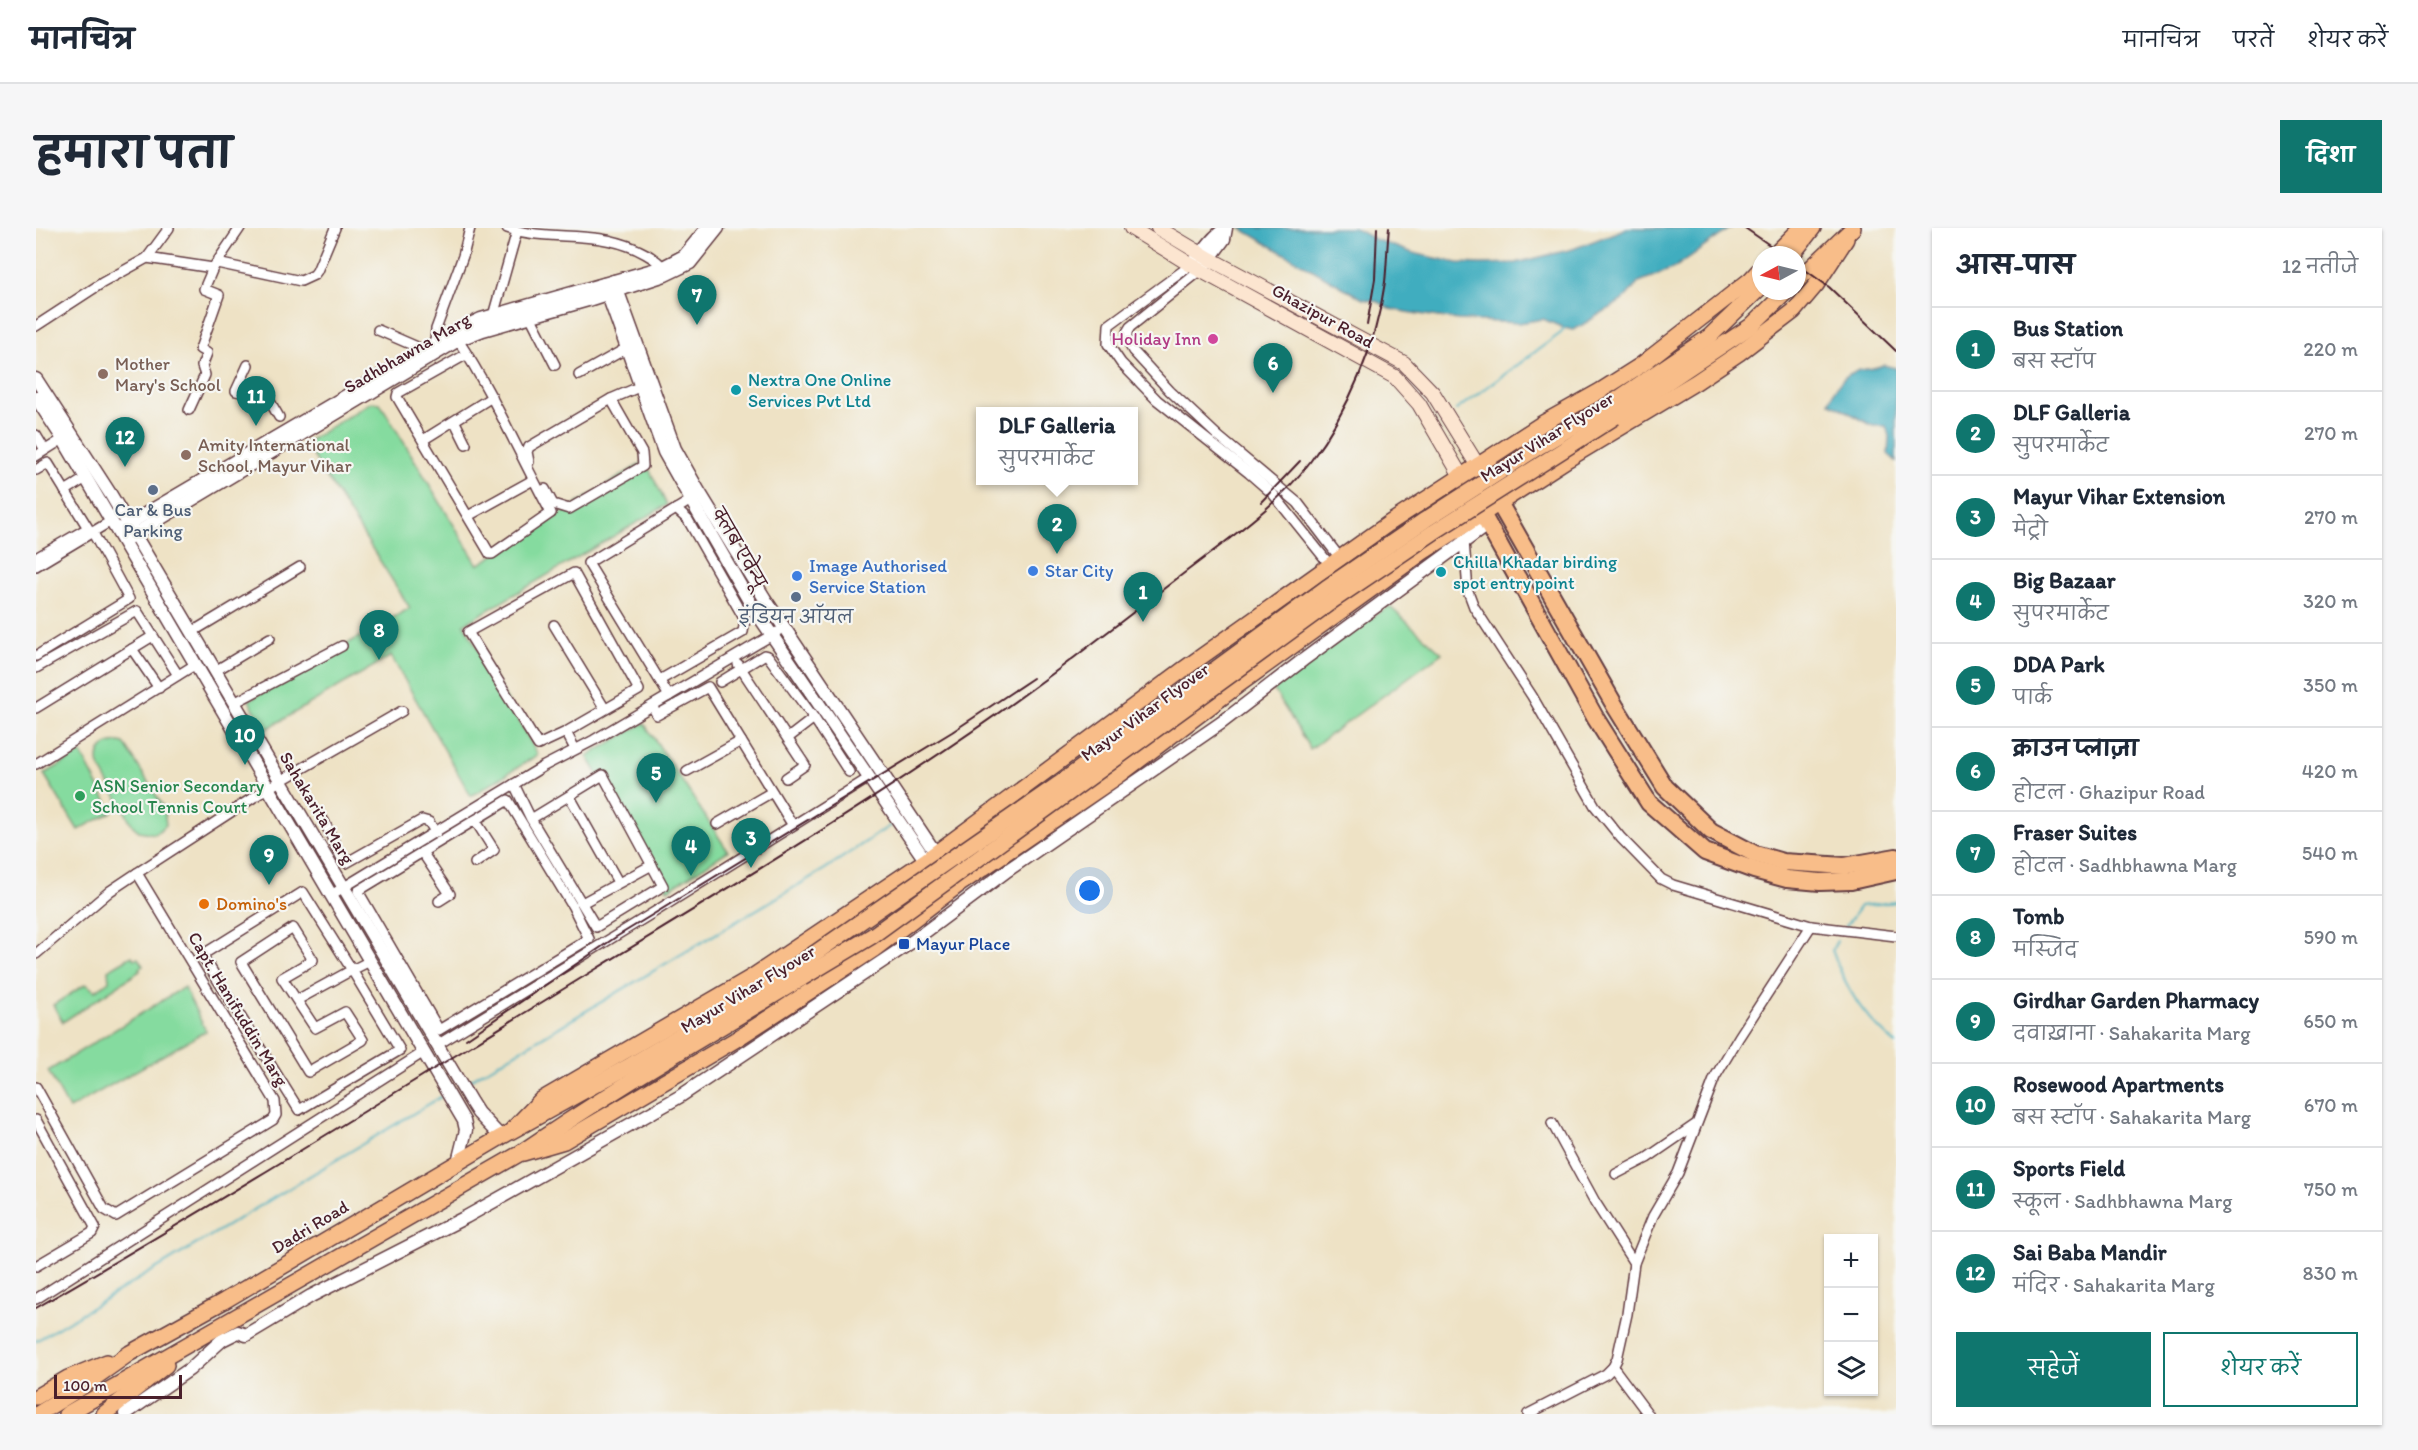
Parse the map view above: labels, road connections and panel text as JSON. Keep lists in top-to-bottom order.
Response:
{
  "streets": {
    "main road": ["Ghazipur Road", "Mayur Vihar Flyover", "Dadri Road"],
    "street": [
      "Sadhbhawna Marg",
      "क्लब एवेन्यू",
      "Sahakarita Marg",
      "Capt. Hanifuddin Marg"
    ]
  },
  "crossings": [
    ["Sadhbhawna Marg", "क्लब एवेन्यू"],
    ["Sadhbhawna Marg", "Sahakarita Marg"],
    ["Mayur Vihar Flyover", "Sahakarita Marg"],
    ["Mayur Vihar Flyover", "Dadri Road"],
    ["Sahakarita Marg", "Dadri Road"]
  ],
  "places": {
    "other": [
      "Holiday Inn",
      "Mother Mary's School",
      "Nextra One Online Services Pvt Ltd",
      "Amity International School, Mayur Vihar",
      "Car & Bus Parking",
      "Star City",
      "Chilla Khadar birding spot entry point",
      "Image Authorised Service Station",
      "इंडियन ऑयल",
      "ASN Senior Secondary School Tennis Court",
      "Domino's"
    ],
    "transit": ["Mayur Place"]
  },
  "scale_bar": "100 m",
  "north": "left",
  "page": {
    "header": "मानचित्र",
    "nav": ["मानचित्र", "परतें", "शेयर करें"],
    "title": "हमारा पता",
    "buttons": [
      "दिशा",
      ["सहेजें", "शेयर करें"]
    ],
    "heading": ["आस-पास", "12 नतीजे"],
    "pins": [
      "7",
      "6",
      "11",
      "12",
      "2",
      "1",
      "8",
      "10",
      "5",
      "3",
      "4",
      "9"
    ],
    "list": [
      {
        "mark": "1",
        "name": "Bus Station",
        "note": "बस स्टॉप",
        "value": "220 m"
      },
      {
        "mark": "2",
        "name": "DLF Galleria",
        "note": "सुपरमार्केट",
        "value": "270 m"
      },
      {
        "mark": "3",
        "name": "Mayur Vihar Extension",
        "note": "मेट्रो",
        "value": "270 m"
      },
      {
        "mark": "4",
        "name": "Big Bazaar",
        "note": "सुपरमार्केट",
        "value": "320 m"
      },
      {
        "mark": "5",
        "name": "DDA Park",
        "note": "पार्क",
        "value": "350 m"
      },
      {
        "mark": "6",
        "name": "क्राउन प्लाज़ा",
        "note": "होटल · Ghazipur Road",
        "value": "420 m"
      },
      {
        "mark": "7",
        "name": "Fraser Suites",
        "note": "होटल · Sadhbhawna Marg",
        "value": "540 m"
      },
      {
        "mark": "8",
        "name": "Tomb",
        "note": "मस्जिद",
        "value": "590 m"
      },
      {
        "mark": "9",
        "name": "Girdhar Garden Pharmacy",
        "note": "दवाख़ाना · Sahakarita Marg",
        "value": "650 m"
      },
      {
        "mark": "10",
        "name": "Rosewood Apartments",
        "note": "बस स्टॉप · Sahakarita Marg",
        "value": "670 m"
      },
      {
        "mark": "11",
        "name": "Sports Field",
        "note": "स्कूल · Sadhbhawna Marg",
        "value": "750 m"
      },
      {
        "mark": "12",
        "name": "Sai Baba Mandir",
        "note": "मंदिर · Sahakarita Marg",
        "value": "830 m"
      }
    ],
    "popup": ["DLF Galleria", "सुपरमार्केट"],
    "map_buttons": ["+", "−"],
    "scale": "100 m"
  }
}
